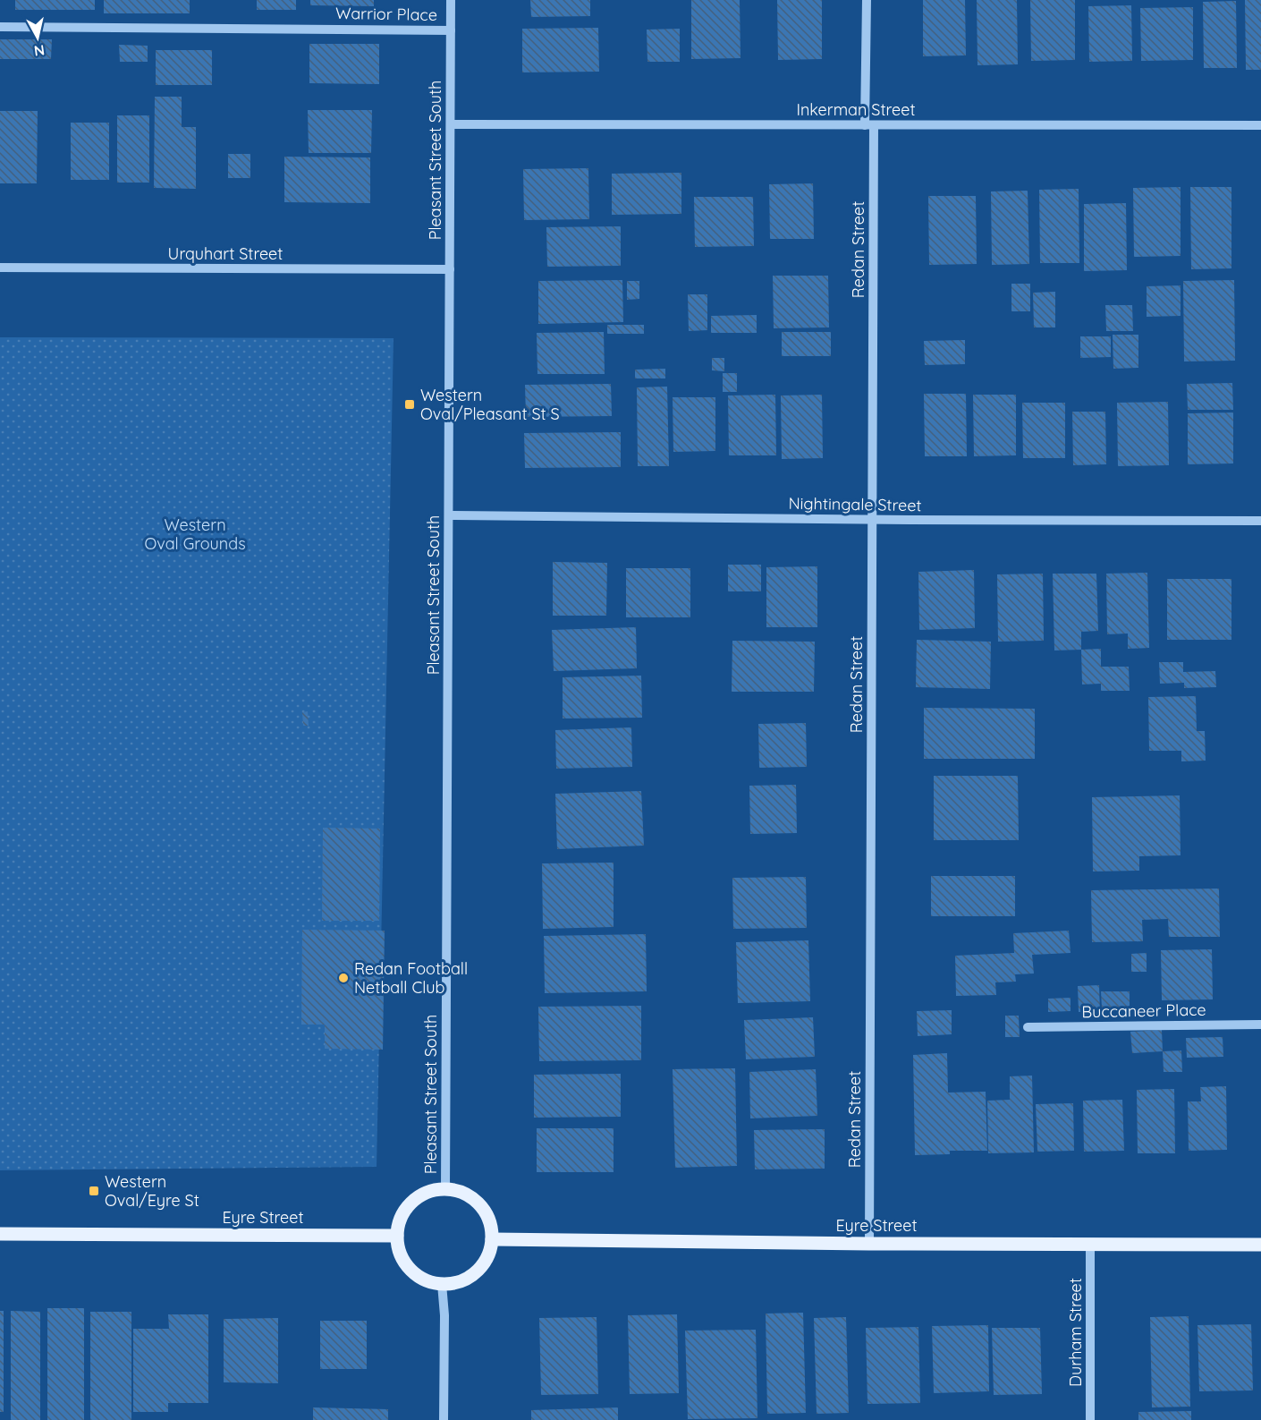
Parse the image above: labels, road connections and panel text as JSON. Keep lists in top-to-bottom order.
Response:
{
  "streets": {
    "main road": ["Eyre Street"],
    "street": [
      "Warrior Place",
      "Inkerman Street",
      "Pleasant Street South",
      "Redan Street",
      "Urquhart Street",
      "Nightingale Street",
      "Buccaneer Place",
      "Durham Street"
    ]
  },
  "crossings": [
    ["Warrior Place", "Pleasant Street South"],
    ["Inkerman Street", "Pleasant Street South"],
    ["Inkerman Street", "Redan Street"],
    ["Pleasant Street South", "Urquhart Street"],
    ["Pleasant Street South", "Nightingale Street"],
    ["Pleasant Street South", "Eyre Street"],
    ["Redan Street", "Nightingale Street"],
    ["Redan Street", "Eyre Street"],
    ["Eyre Street", "Durham Street"]
  ],
  "parks": ["Western Oval Grounds"],
  "places": {
    "transit": ["Western Oval/Pleasant St S", "Western Oval/Eyre St"],
    "other": ["Redan Football Netball Club"]
  },
  "north": "bottom"
}
